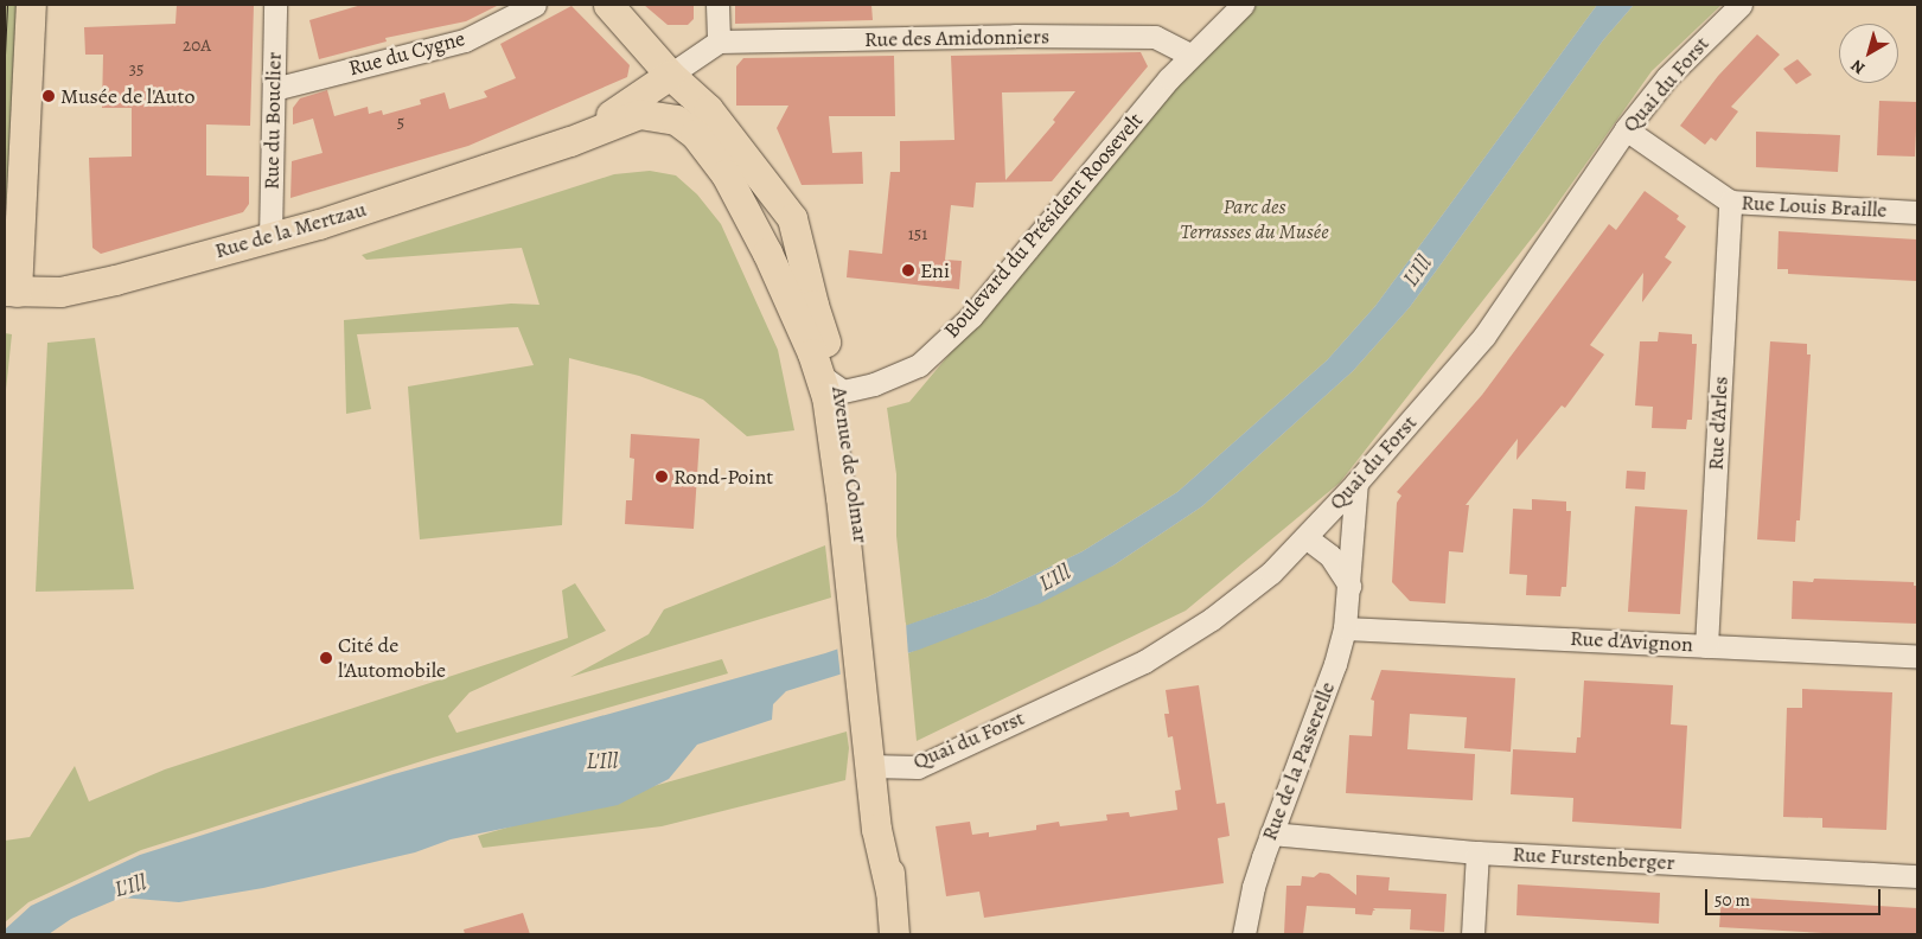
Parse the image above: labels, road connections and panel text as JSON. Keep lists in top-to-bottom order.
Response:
{
  "streets": {
    "main road": ["Rue de la Mertzau", "Avenue de Colmar"],
    "street": [
      "Rue des Amidonniers",
      "Rue du Cygne",
      "Quai du Forst",
      "Rue du Bouclier",
      "Rue Louis Braille",
      "Boulevard du Président Roosevelt",
      "Rue d'Arles",
      "Rue d'Avignon",
      "Rue de la Passerelle",
      "Rue Furstenberger"
    ]
  },
  "crossings": [
    ["Rue des Amidonniers", "Boulevard du Président Roosevelt"],
    ["Rue des Amidonniers", "Rue de la Mertzau"],
    ["Rue du Cygne", "Rue du Bouclier"],
    ["Quai du Forst", "Rue Louis Braille"],
    ["Quai du Forst", "Avenue de Colmar"],
    ["Quai du Forst", "Rue de la Passerelle"],
    ["Rue du Bouclier", "Rue de la Mertzau"],
    ["Rue Louis Braille", "Rue d'Arles"],
    ["Boulevard du Président Roosevelt", "Avenue de Colmar"],
    ["Rue de la Mertzau", "Avenue de Colmar"],
    ["Rue d'Arles", "Rue d'Avignon"],
    ["Rue d'Avignon", "Rue de la Passerelle"],
    ["Rue de la Passerelle", "Rue Furstenberger"]
  ],
  "water": ["L'Ill"],
  "parks": ["Parc des Terrasses du Musée"],
  "places": [
    "Musée de l'Auto",
    "Eni",
    "Rond-Point",
    "Cité de l'Automobile"
  ],
  "house_numbers": [
    "20A",
    "35",
    "5",
    "151"
  ],
  "scale_bar": "50 m",
  "north": "bottom left"
}
